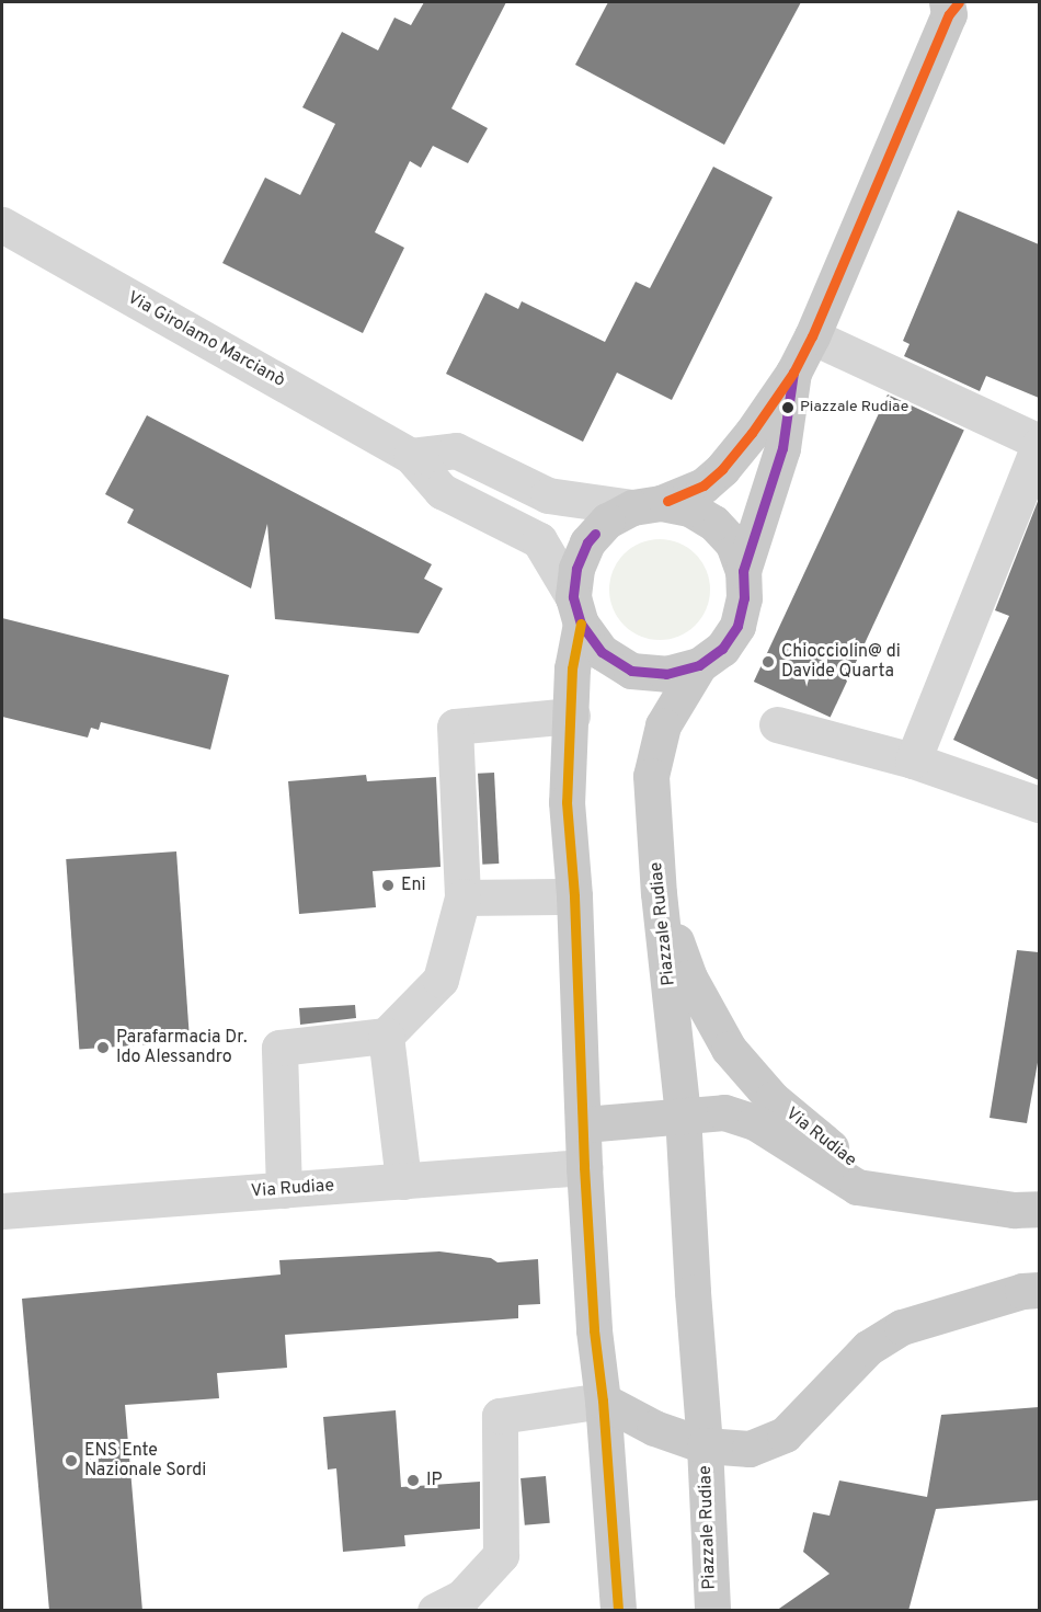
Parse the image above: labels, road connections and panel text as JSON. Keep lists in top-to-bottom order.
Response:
{
  "streets": {
    "main road": ["Piazzale Rudiae", "Via Rudiae"],
    "street": ["Via Girolamo Marcianò"]
  },
  "crossings": [
    ["Via Girolamo Marcianò", "Piazzale Rudiae"],
    ["Piazzale Rudiae", "Via Rudiae"]
  ],
  "places": [
    "Piazzale Rudiae",
    "Chiocciolin@ di Davide Quarta",
    "Eni",
    "Parafarmacia Dr. Ido Alessandro",
    "ENS Ente Nazionale Sordi",
    "IP"
  ]
}
